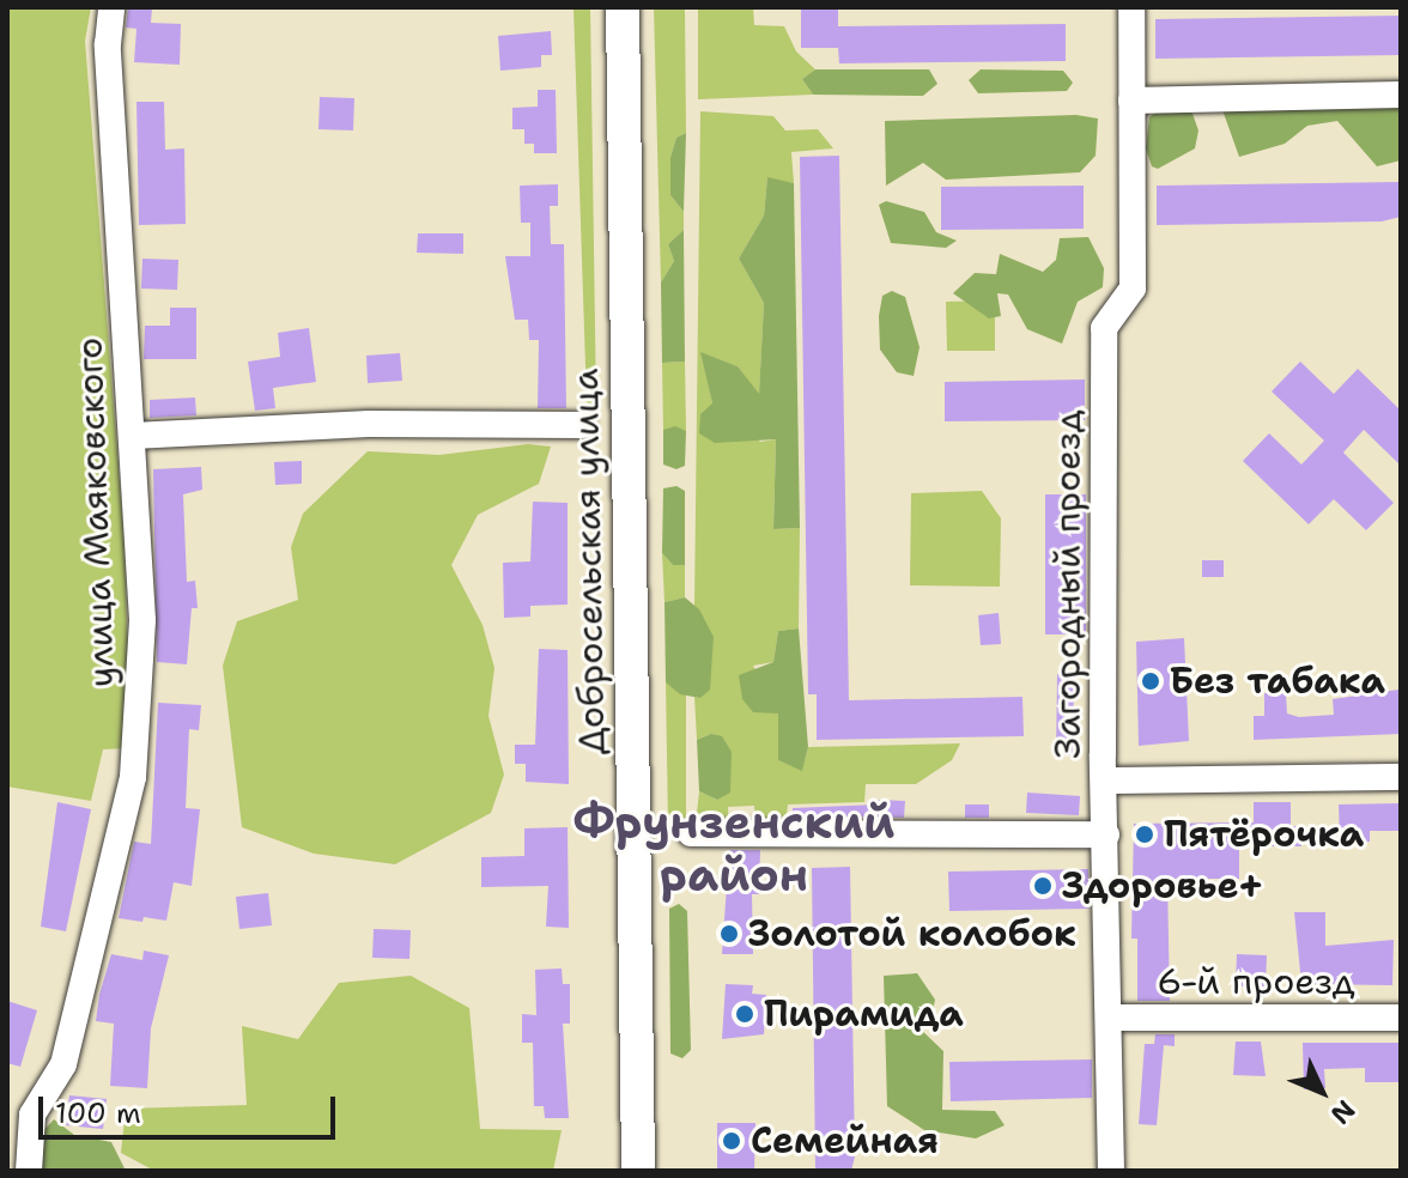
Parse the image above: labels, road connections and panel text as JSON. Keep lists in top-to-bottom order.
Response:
{
  "streets": {
    "main road": ["Добросельская улица"],
    "street": ["улица Маяковского", "Загородный проезд", "6-й проезд"]
  },
  "crossings": [
    ["Загородный проезд", "6-й проезд"]
  ],
  "districts": ["Фрунзенский район"],
  "places": [
    "Без табака",
    "Пятёрочка",
    "Здоровье+",
    "Золотой колобок",
    "Пирамида",
    "Семейная"
  ],
  "scale_bar": "100 m",
  "north": "bottom right"
}
